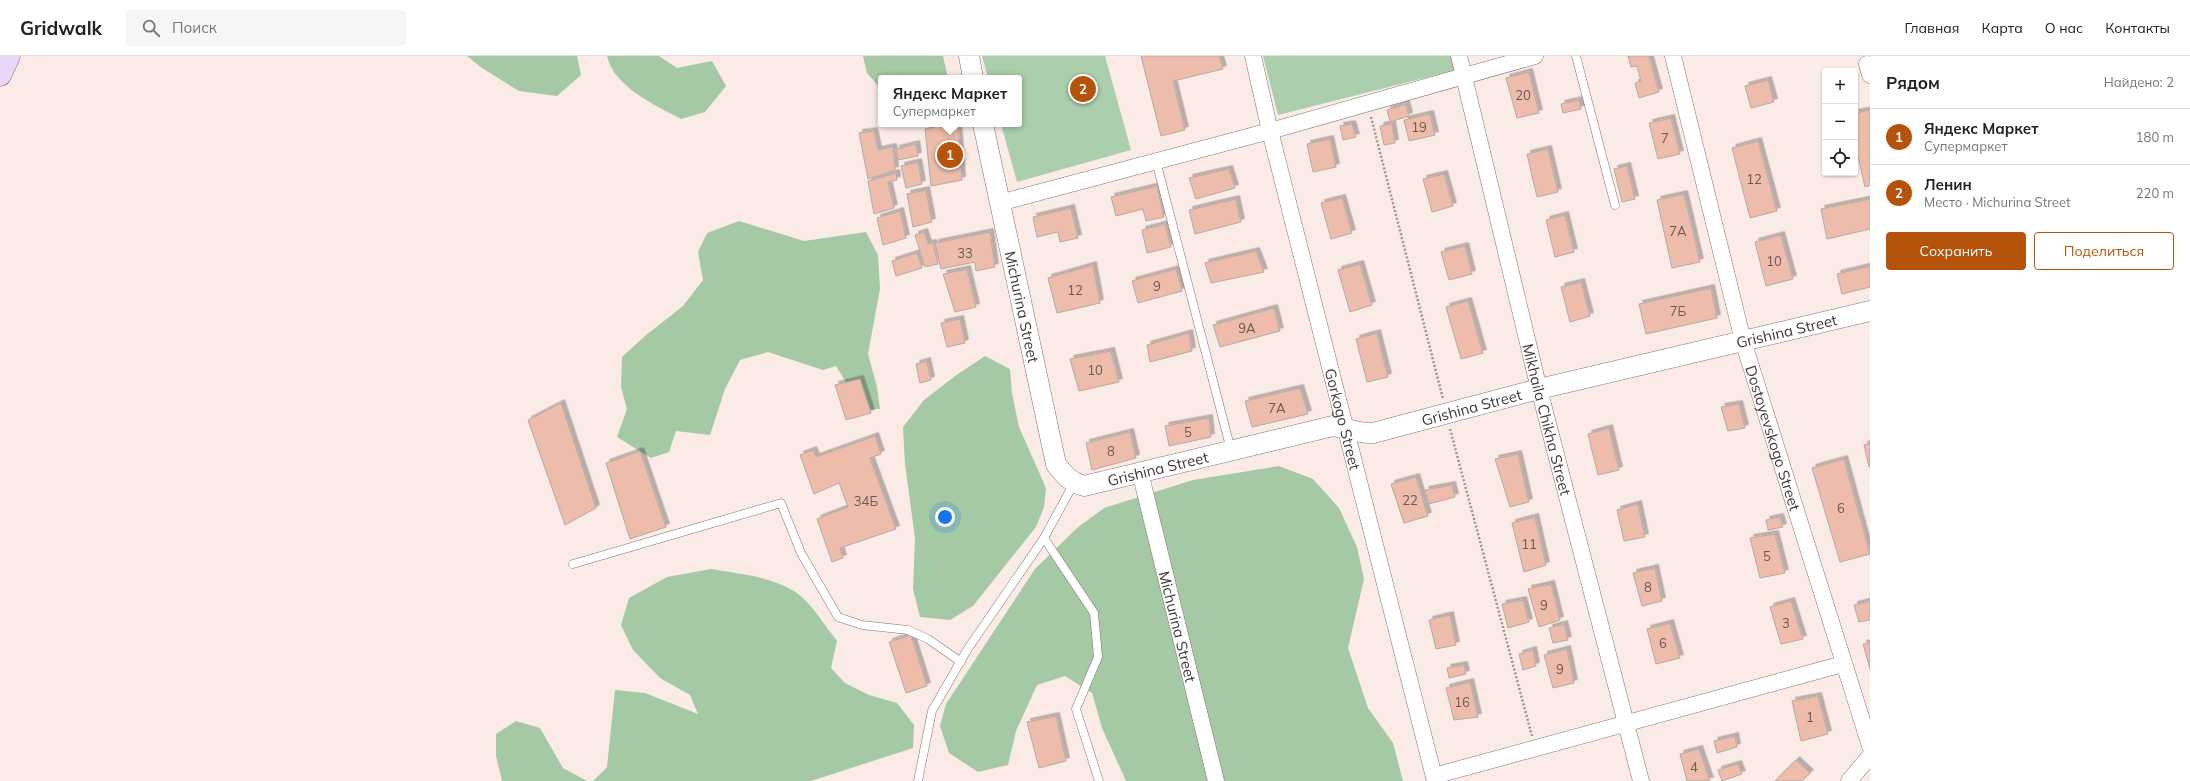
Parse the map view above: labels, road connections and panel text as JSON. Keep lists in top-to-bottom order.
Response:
{
  "streets": {
    "street": [
      "Michurina Street",
      "Grishina Street",
      "Gorkogo Street",
      "Mikhaila Chikha Street",
      "Dostoyevskogo Street"
    ]
  },
  "crossings": [
    ["Michurina Street", "Grishina Street"],
    ["Grishina Street", "Gorkogo Street"],
    ["Grishina Street", "Mikhaila Chikha Street"],
    ["Grishina Street", "Dostoyevskogo Street"]
  ],
  "house_numbers": [
    "20",
    "19",
    "7",
    "12",
    "7А",
    "33",
    "10",
    "9",
    "12",
    "7Б",
    "9А",
    "10",
    "7А",
    "5",
    "8",
    "22",
    "34Б",
    "6",
    "11",
    "5",
    "8",
    "9",
    "3",
    "6",
    "9",
    "16",
    "1",
    "4"
  ],
  "page": {
    "header": "Gridwalk",
    "search": "Поиск",
    "nav": [
      "Главная",
      "Карта",
      "О нас",
      "Контакты"
    ],
    "heading": ["Рядом", "Найдено: 2"],
    "map_buttons": ["+", "−"],
    "pins": ["2", "1"],
    "popup": ["Яндекс Маркет", "Супермаркет"],
    "list": [
      {
        "mark": "1",
        "name": "Яндекс Маркет",
        "note": "Супермаркет",
        "value": "180 m"
      },
      {
        "mark": "2",
        "name": "Ленин",
        "note": "Место · Michurina Street",
        "value": "220 m"
      }
    ],
    "buttons": ["Сохранить", "Поделиться"]
  }
}
